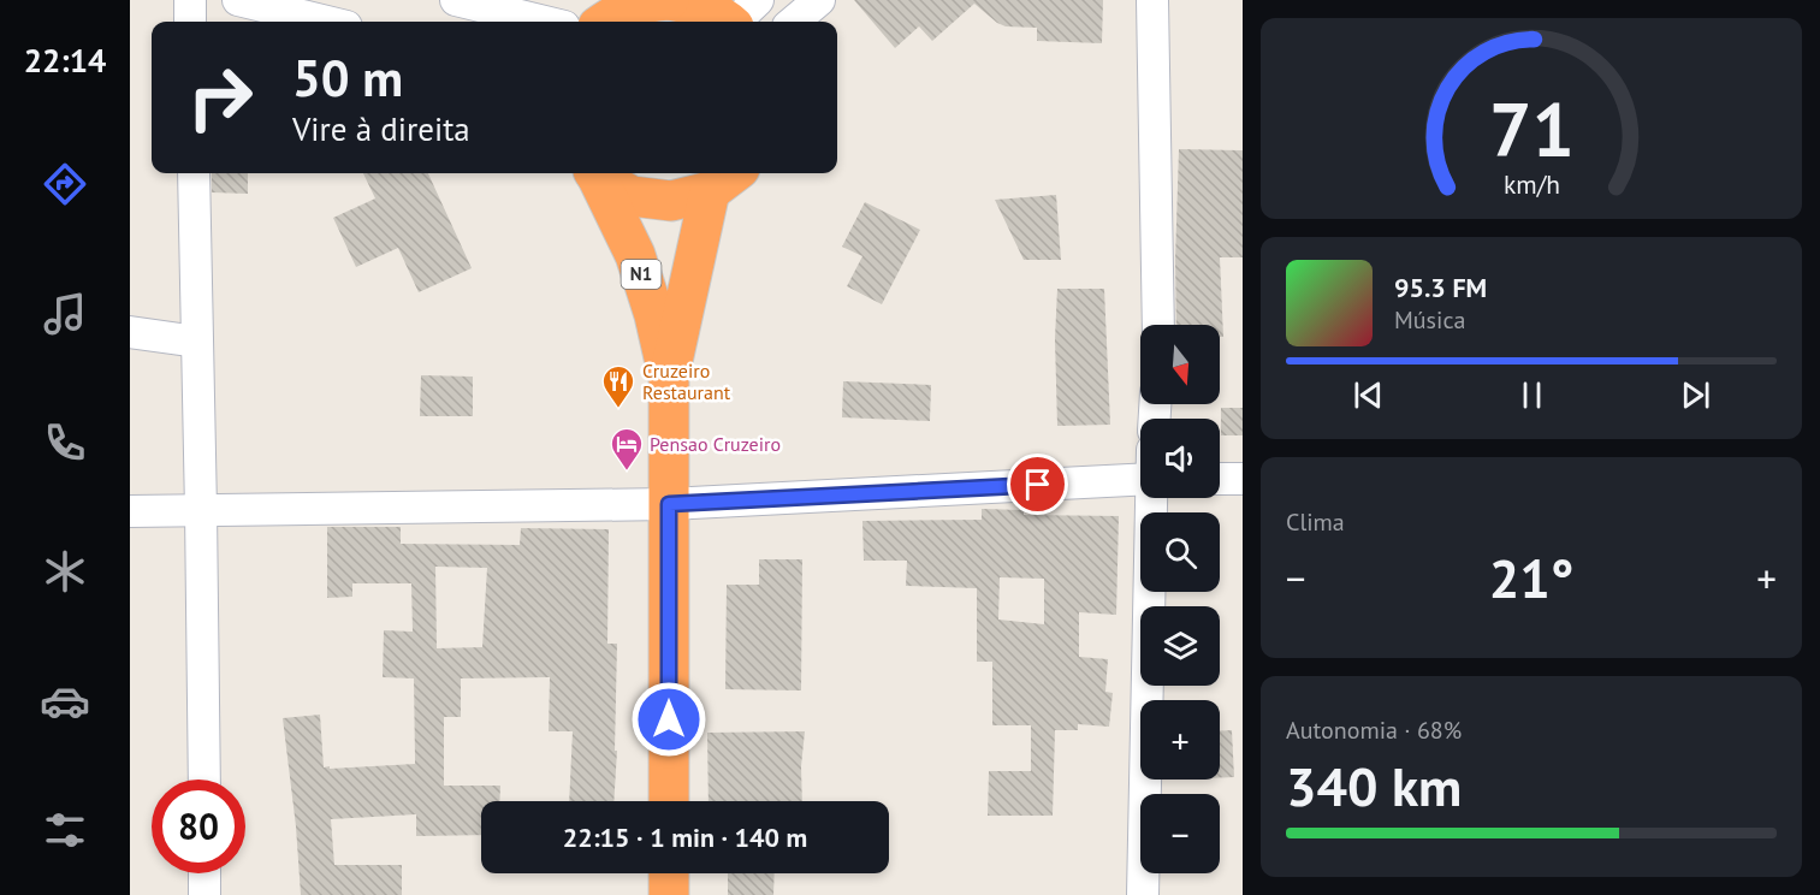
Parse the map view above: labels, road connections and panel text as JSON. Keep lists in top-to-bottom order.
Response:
{
  "streets": {
    "highway": ["N1"]
  },
  "places": {
    "restaurant": ["Cruzeiro Restaurant"],
    "hotel": ["Pensao Cruzeiro"]
  },
  "north": "bottom",
  "page": {
    "tabs": "22:14",
    "turn": ["50 m", "Vire à direita"],
    "song": ["95.3 FM", "Música"],
    "map_buttons": ["+", "−"],
    "tile": [
      "Clima",
      ["Autonomia · 68%", "340 km"]
    ],
    "heat": ["−", "21°", "+"],
    "limit": "80",
    "trip": "22:15 · 1 min · 140 m",
    "gauge": ["71", "km/h"]
  }
}
